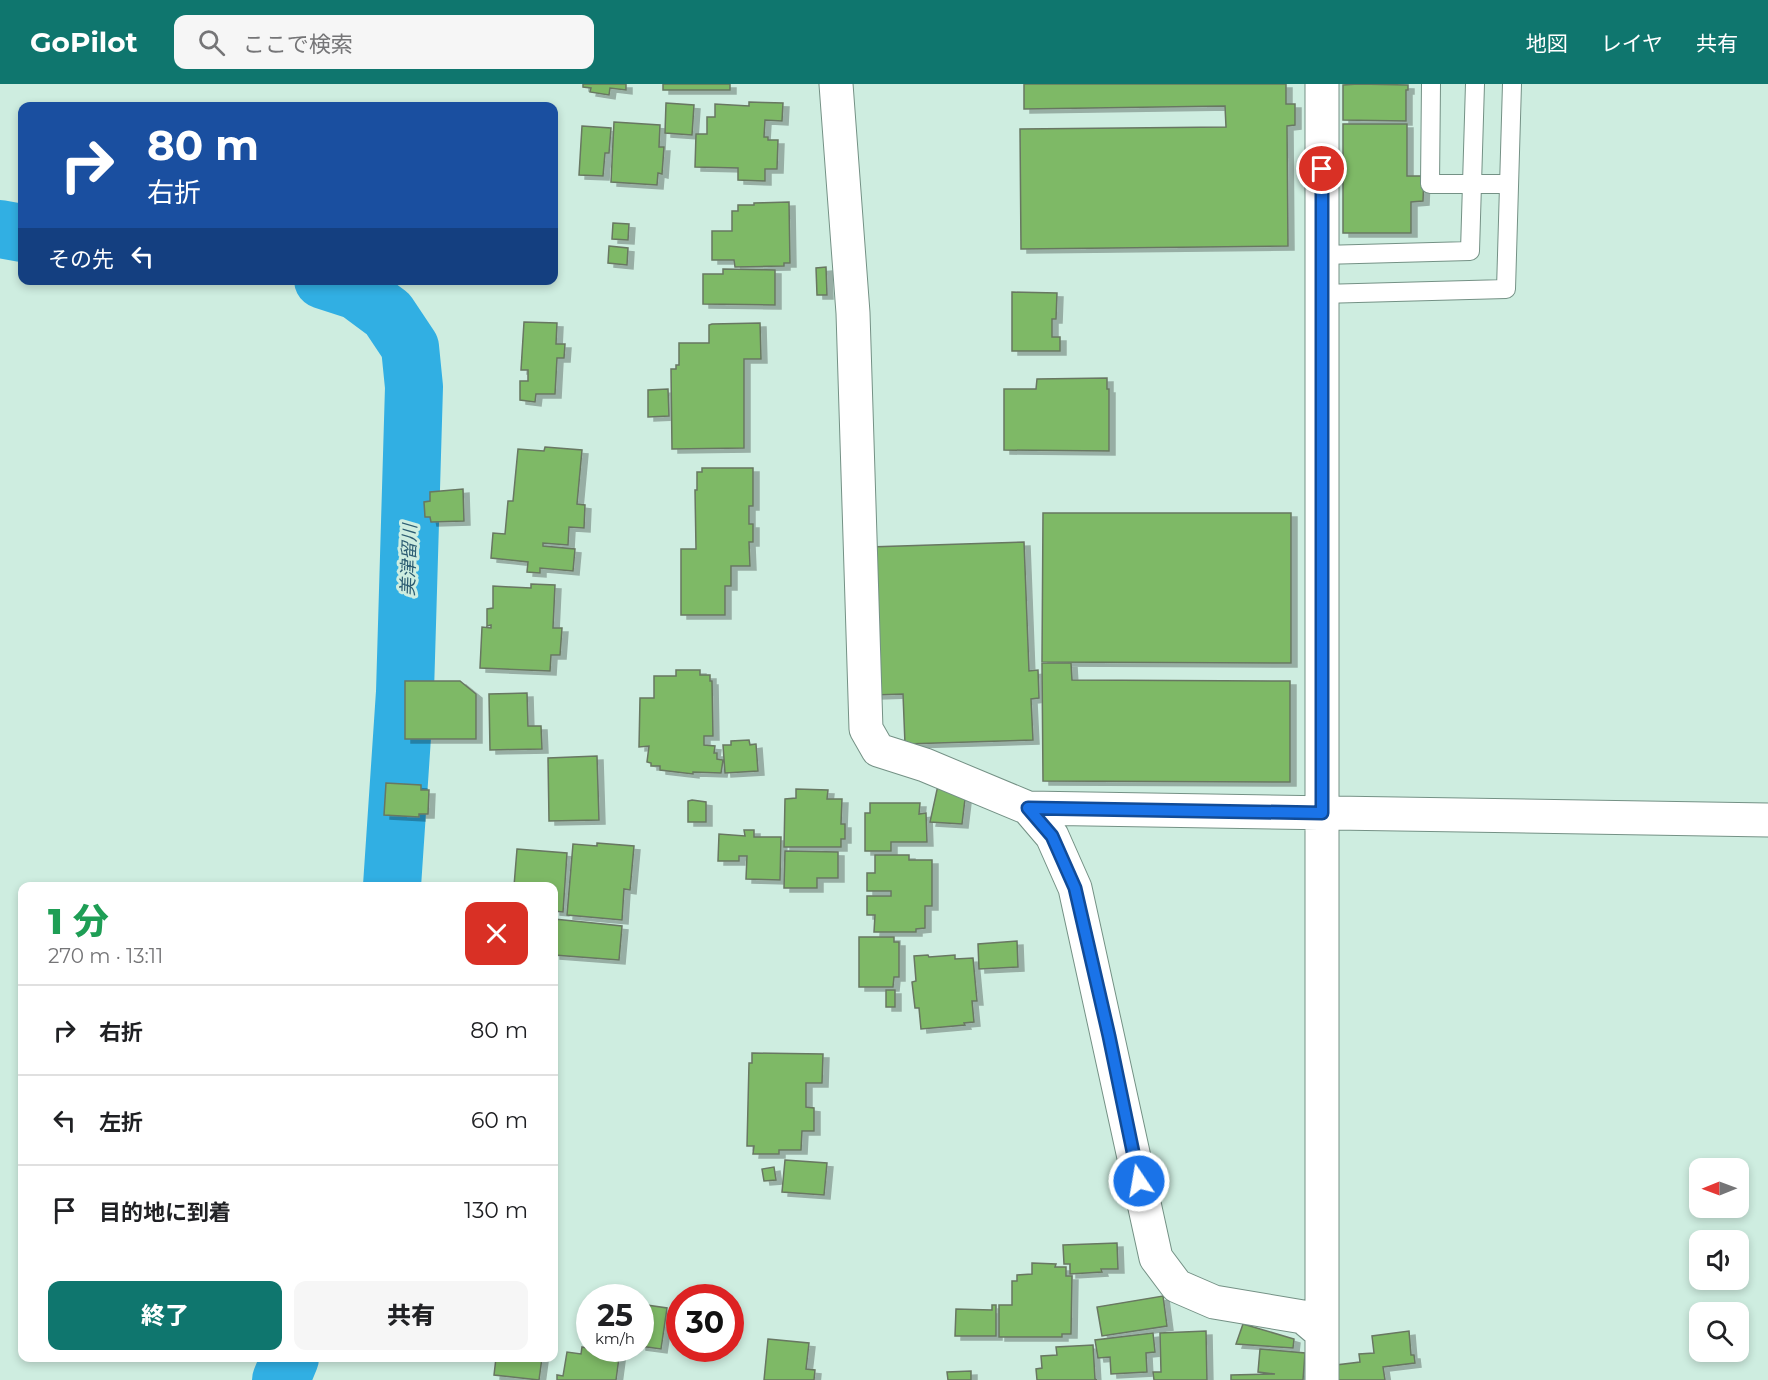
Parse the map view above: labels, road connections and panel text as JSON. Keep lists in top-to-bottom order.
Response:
{
  "water": ["美津留川"],
  "north": "left",
  "page": {
    "header": "GoPilot",
    "search": "ここで検索",
    "nav": ["地図", "レイヤ", "共有"],
    "turn": ["80 m", "右折"],
    "then": "その先",
    "heading": ["1 分", "270 m · 13:11"],
    "list": [
      {
        "name": "右折",
        "value": "80 m"
      },
      {
        "name": "左折",
        "value": "60 m"
      },
      {
        "name": "目的地に到着",
        "value": "130 m"
      }
    ],
    "buttons": ["終了", "共有"],
    "speed": "25 km/h",
    "limit": "30"
  }
}
